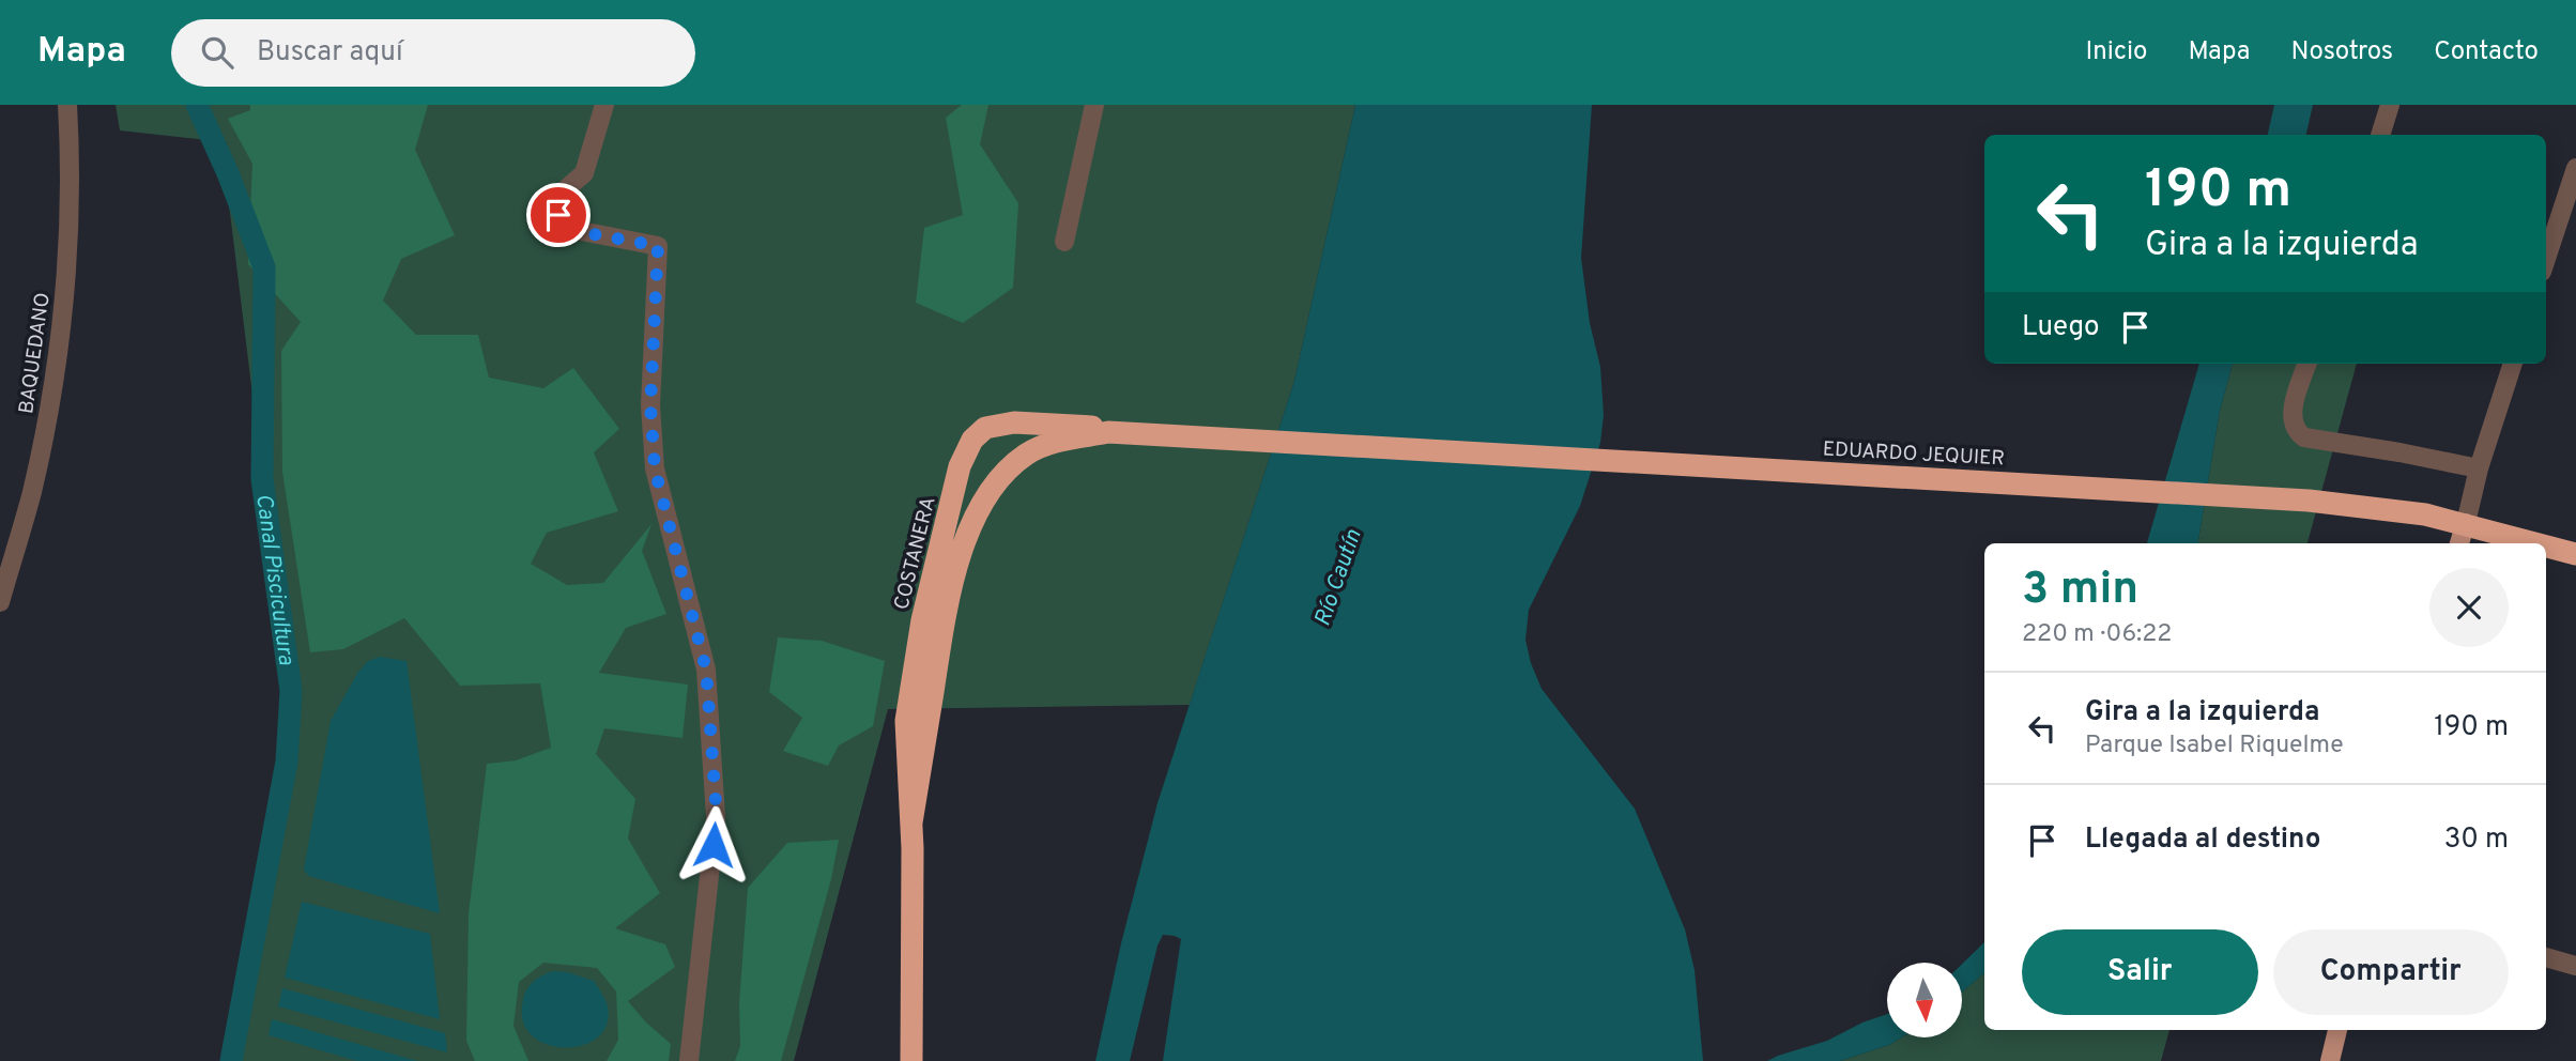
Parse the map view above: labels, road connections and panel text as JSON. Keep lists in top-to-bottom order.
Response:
{
  "streets": {
    "highway": ["EDUARDO JEQUIER", "COSTANERA"],
    "street": ["BAQUEDANO"]
  },
  "crossings": [
    ["EDUARDO JEQUIER", "COSTANERA"]
  ],
  "water": ["Río Cautín", "Canal Piscicultura"],
  "north": "bottom",
  "page": {
    "header": "Mapa",
    "search": "Buscar aquí",
    "nav": [
      "Inicio",
      "Mapa",
      "Nosotros",
      "Contacto"
    ],
    "turn": ["190 m", "Gira a la izquierda"],
    "then": "Luego",
    "heading": ["3 min", "220 m · 06:22"],
    "list": [
      {
        "name": "Gira a la izquierda",
        "note": "Parque Isabel Riquelme",
        "value": "190 m"
      },
      {
        "name": "Llegada al destino",
        "value": "30 m"
      }
    ],
    "buttons": ["Salir", "Compartir"]
  }
}
